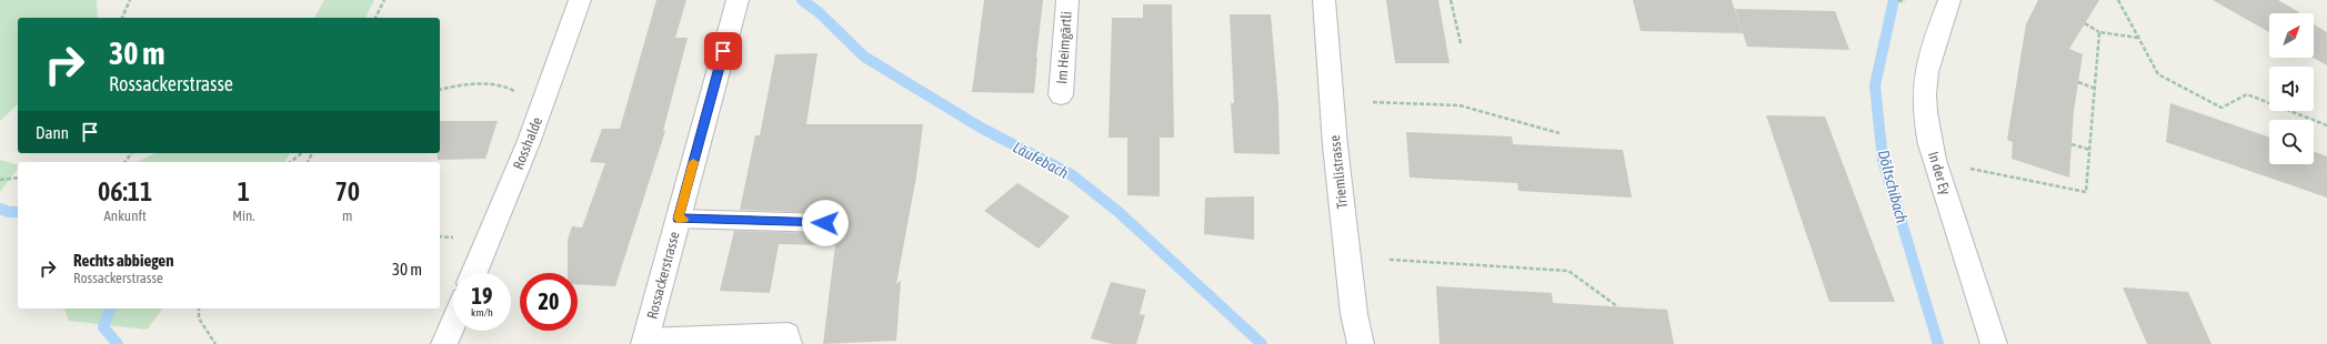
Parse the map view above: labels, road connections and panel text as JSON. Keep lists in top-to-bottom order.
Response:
{
  "streets": {
    "street": [
      "Im Heimgärtli",
      "Rosshalde",
      "Triemlistrasse",
      "In der Ey",
      "Rossackerstrasse"
    ]
  },
  "water": ["Läufebach", "Döltschibach"],
  "north": "top right",
  "page": {
    "turn": ["30 m", "Rossackerstrasse"],
    "then": "Dann",
    "eta": [
      "06:11",
      "Ankunft",
      "1",
      "Min.",
      "70",
      "m"
    ],
    "list": [
      {
        "name": "Rechts abbiegen",
        "note": "Rossackerstrasse",
        "value": "30 m"
      }
    ],
    "speed": "19 km/h",
    "limit": "20"
  }
}
